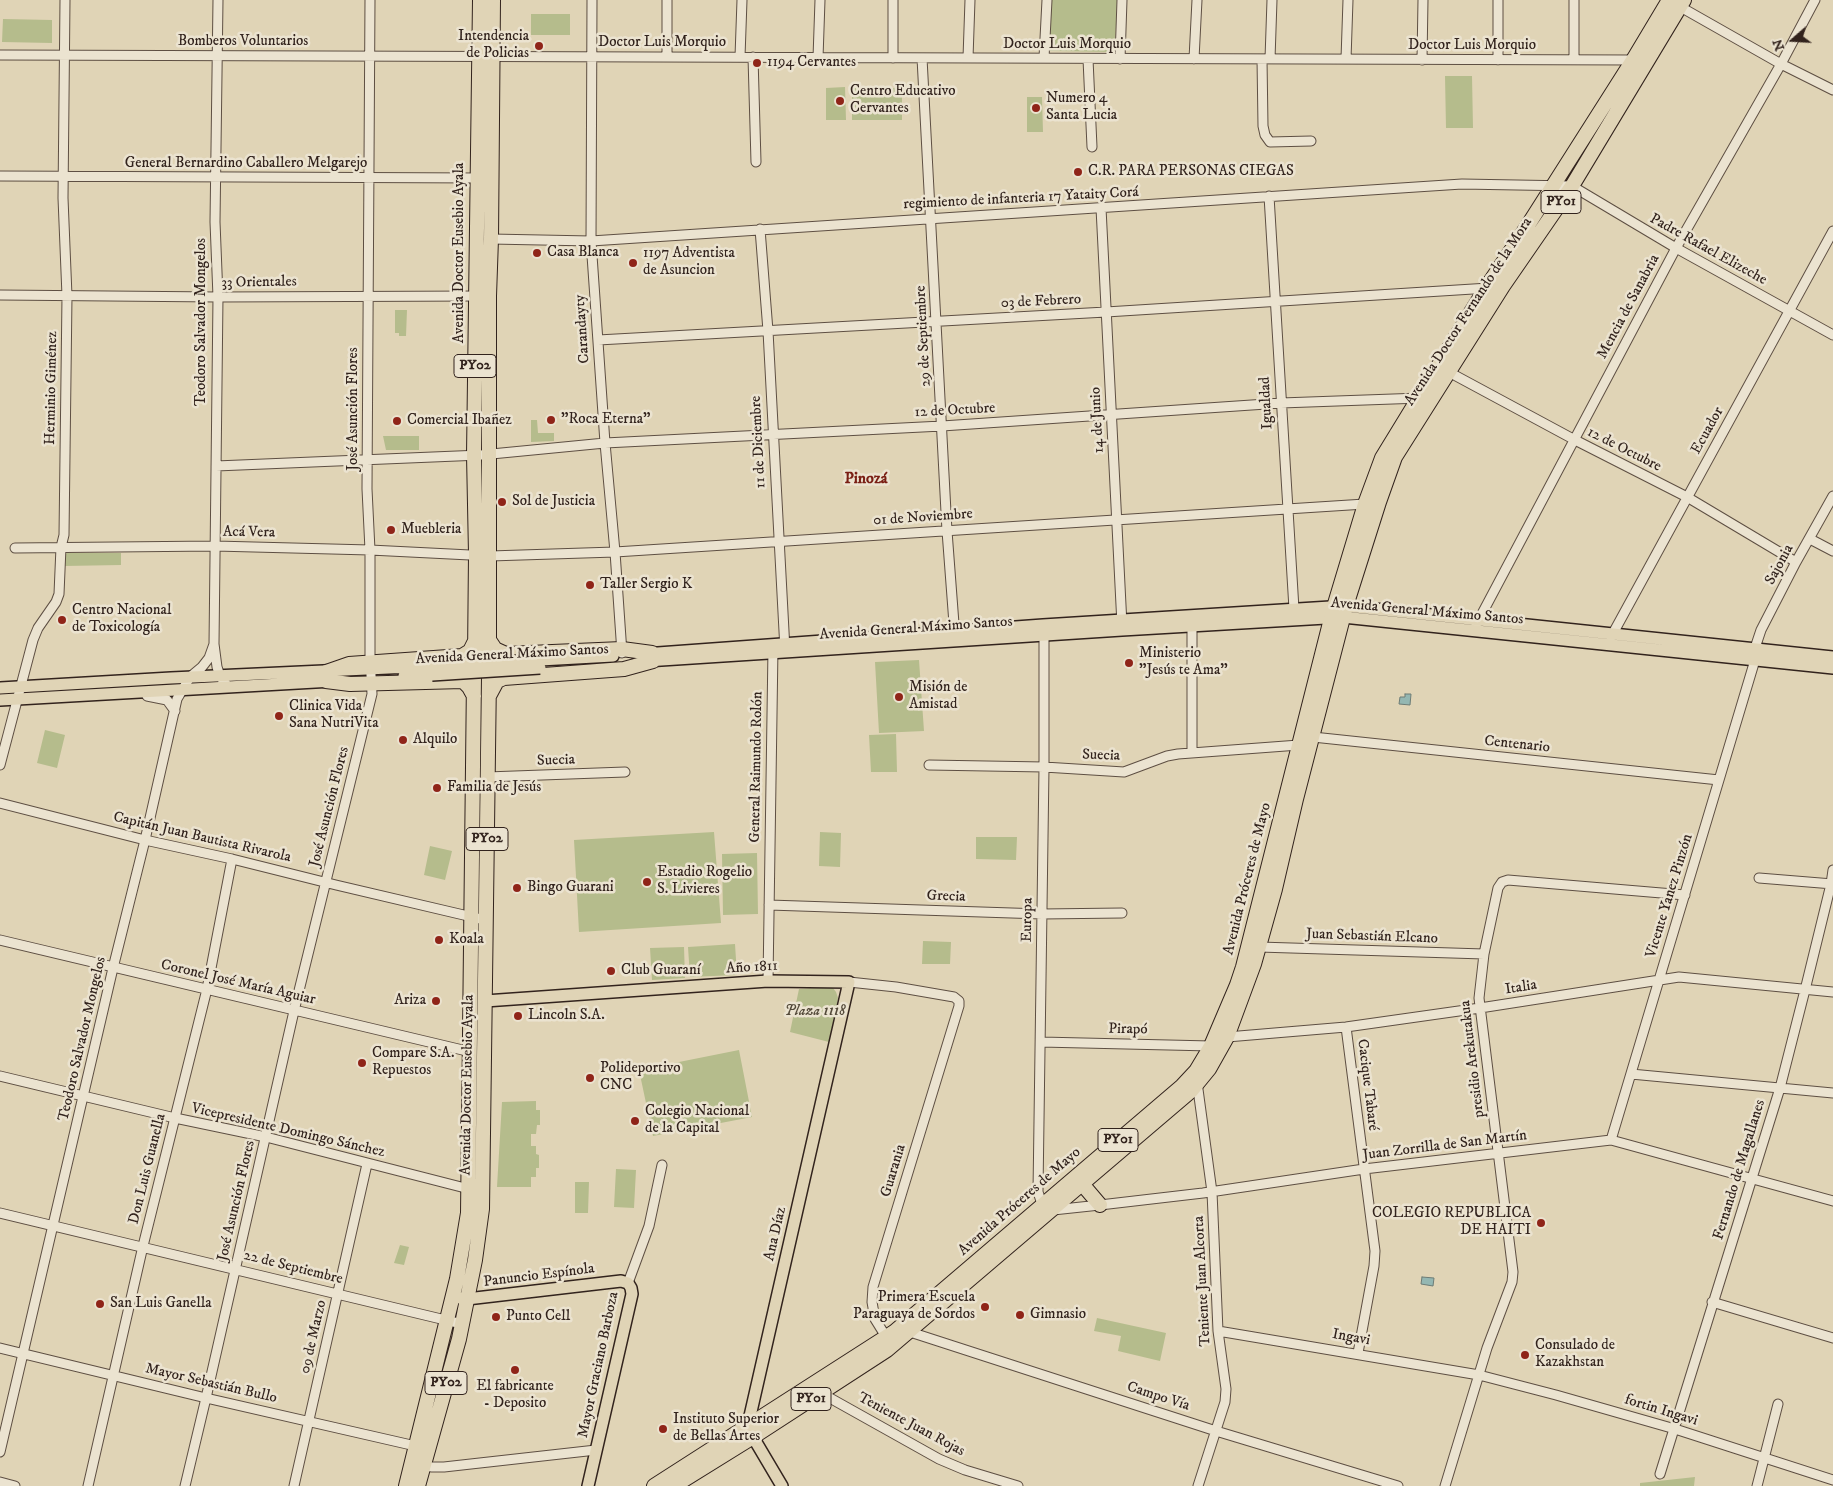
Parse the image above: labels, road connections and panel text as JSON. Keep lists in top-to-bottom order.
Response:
{
  "streets": {
    "highway": [
      "PY01",
      "Avenida Doctor Eusebio Ayala",
      "Avenida Doctor Fernando de la Mora",
      "PY02",
      "Avenida Próceres de Mayo"
    ],
    "main road": [
      "Avenida General Máximo Santos",
      "Año 1811",
      "Ana Díaz",
      "Panuncio Espínola",
      "Mayor Graciano Barboza"
    ],
    "street": [
      "Bomberos Voluntarios",
      "Doctor Luis Morquio",
      "General Bernardino Caballero Melgarejo",
      "regimiento de infanteria 17 Yataity Corá",
      "Padre Rafael Elizeche",
      "33 Orientales",
      "03 de Febrero",
      "Mencia de Sanabria",
      "Teodoro Salvador Mongelos",
      "Carandayty",
      "29 de Septiembre",
      "Herminio Giménez",
      "Igualdad",
      "José Asunción Flores",
      "12 de Octubre",
      "14 de Junio",
      "Ecuador",
      "11 de Diciembre",
      "01 de Noviembre",
      "Acá Vera",
      "Sajonia",
      "Centenario",
      "Suecia",
      "General Raimundo Rolón",
      "Capitán Juan Bautista Rivarola",
      "Vicente Yanez Pinzón",
      "Grecia",
      "Europa",
      "Juan Sebastián Elcano",
      "Coronel José María Aguiar",
      "Italia",
      "Pirapó",
      "presidio Arekutakua",
      "Cacique Tabaré",
      "Vicepresidente Domingo Sánchez",
      "Juan Zorrilla de San Martín",
      "Don Luis Guanella",
      "Fernando de Magallanes",
      "Guarania",
      "22 de Septiembre",
      "Teniente Juan Alcorta",
      "09 de Marzo",
      "Ingavi",
      "Mayor Sebastián Bullo",
      "Campo Vía",
      "fortin Ingavi",
      "Teniente Juan Rojas"
    ]
  },
  "crossings": [
    ["Bomberos Voluntarios", "Doctor Luis Morquio"],
    ["Bomberos Voluntarios", "Avenida Doctor Eusebio Ayala"],
    ["Bomberos Voluntarios", "Teodoro Salvador Mongelos"],
    ["Bomberos Voluntarios", "Herminio Giménez"],
    ["Bomberos Voluntarios", "José Asunción Flores"],
    ["Doctor Luis Morquio", "Avenida Doctor Eusebio Ayala"],
    ["Doctor Luis Morquio", "Avenida Doctor Fernando de la Mora"],
    ["Doctor Luis Morquio", "Carandayty"],
    ["Doctor Luis Morquio", "29 de Septiembre"],
    ["General Bernardino Caballero Melgarejo", "Avenida Doctor Eusebio Ayala"],
    ["General Bernardino Caballero Melgarejo", "Teodoro Salvador Mongelos"],
    ["General Bernardino Caballero Melgarejo", "Herminio Giménez"],
    ["General Bernardino Caballero Melgarejo", "José Asunción Flores"],
    ["regimiento de infanteria 17 Yataity Corá", "Padre Rafael Elizeche"],
    ["regimiento de infanteria 17 Yataity Corá", "Avenida Doctor Eusebio Ayala"],
    ["regimiento de infanteria 17 Yataity Corá", "Avenida Doctor Fernando de la Mora"],
    ["regimiento de infanteria 17 Yataity Corá", "Carandayty"],
    ["regimiento de infanteria 17 Yataity Corá", "29 de Septiembre"],
    ["regimiento de infanteria 17 Yataity Corá", "Igualdad"],
    ["regimiento de infanteria 17 Yataity Corá", "14 de Junio"],
    ["regimiento de infanteria 17 Yataity Corá", "11 de Diciembre"],
    ["Padre Rafael Elizeche", "Mencia de Sanabria"],
    ["Padre Rafael Elizeche", "Avenida Doctor Fernando de la Mora"],
    ["Padre Rafael Elizeche", "Ecuador"],
    ["Avenida Doctor Eusebio Ayala", "33 Orientales"],
    ["Avenida Doctor Eusebio Ayala", "12 de Octubre"],
    ["Avenida Doctor Eusebio Ayala", "01 de Noviembre"],
    ["Avenida Doctor Eusebio Ayala", "Acá Vera"],
    ["Avenida Doctor Eusebio Ayala", "Suecia"],
    ["Avenida Doctor Eusebio Ayala", "Capitán Juan Bautista Rivarola"],
    ["Avenida Doctor Eusebio Ayala", "Año 1811"],
    ["Avenida Doctor Eusebio Ayala", "Coronel José María Aguiar"],
    ["Avenida Doctor Eusebio Ayala", "Vicepresidente Domingo Sánchez"],
    ["Avenida Doctor Eusebio Ayala", "22 de Septiembre"],
    ["Avenida Doctor Eusebio Ayala", "Panuncio Espínola"],
    ["Avenida Doctor Eusebio Ayala", "Mayor Sebastián Bullo"],
    ["33 Orientales", "Teodoro Salvador Mongelos"],
    ["33 Orientales", "Herminio Giménez"],
    ["33 Orientales", "José Asunción Flores"],
    ["03 de Febrero", "Avenida Doctor Fernando de la Mora"],
    ["03 de Febrero", "Carandayty"],
    ["03 de Febrero", "29 de Septiembre"],
    ["03 de Febrero", "Igualdad"],
    ["03 de Febrero", "14 de Junio"],
    ["03 de Febrero", "11 de Diciembre"],
    ["Mencia de Sanabria", "12 de Octubre"],
    ["Mencia de Sanabria", "Avenida General Máximo Santos"],
    ["Avenida Doctor Fernando de la Mora", "12 de Octubre"],
    ["Avenida Doctor Fernando de la Mora", "01 de Noviembre"],
    ["Avenida Doctor Fernando de la Mora", "Avenida General Máximo Santos"],
    ["Avenida Doctor Fernando de la Mora", "Avenida Próceres de Mayo"],
    ["Teodoro Salvador Mongelos", "12 de Octubre"],
    ["Teodoro Salvador Mongelos", "Acá Vera"],
    ["Teodoro Salvador Mongelos", "Capitán Juan Bautista Rivarola"],
    ["Teodoro Salvador Mongelos", "Coronel José María Aguiar"],
    ["Teodoro Salvador Mongelos", "Vicepresidente Domingo Sánchez"],
    ["Teodoro Salvador Mongelos", "22 de Septiembre"],
    ["Teodoro Salvador Mongelos", "Mayor Sebastián Bullo"],
    ["Carandayty", "12 de Octubre"],
    ["Carandayty", "01 de Noviembre"],
    ["Carandayty", "Avenida General Máximo Santos"],
    ["29 de Septiembre", "12 de Octubre"],
    ["29 de Septiembre", "01 de Noviembre"],
    ["29 de Septiembre", "Avenida General Máximo Santos"],
    ["Herminio Giménez", "Acá Vera"],
    ["Igualdad", "12 de Octubre"],
    ["Igualdad", "01 de Noviembre"],
    ["Igualdad", "Avenida General Máximo Santos"],
    ["José Asunción Flores", "12 de Octubre"],
    ["José Asunción Flores", "Acá Vera"],
    ["José Asunción Flores", "Avenida General Máximo Santos"],
    ["José Asunción Flores", "Capitán Juan Bautista Rivarola"],
    ["José Asunción Flores", "Coronel José María Aguiar"],
    ["José Asunción Flores", "Vicepresidente Domingo Sánchez"],
    ["José Asunción Flores", "22 de Septiembre"],
    ["José Asunción Flores", "Mayor Sebastián Bullo"],
    ["12 de Octubre", "14 de Junio"],
    ["12 de Octubre", "Ecuador"],
    ["12 de Octubre", "11 de Diciembre"],
    ["12 de Octubre", "Sajonia"],
    ["14 de Junio", "01 de Noviembre"],
    ["14 de Junio", "Avenida General Máximo Santos"],
    ["Ecuador", "Avenida General Máximo Santos"],
    ["11 de Diciembre", "01 de Noviembre"],
    ["11 de Diciembre", "Avenida General Máximo Santos"],
    ["11 de Diciembre", "General Raimundo Rolón"],
    ["01 de Noviembre", "Acá Vera"],
    ["Sajonia", "Avenida General Máximo Santos"],
    ["Sajonia", "Vicente Yanez Pinzón"],
    ["Avenida General Máximo Santos", "General Raimundo Rolón"],
    ["Avenida General Máximo Santos", "Avenida Próceres de Mayo"],
    ["Avenida General Máximo Santos", "Vicente Yanez Pinzón"],
    ["Avenida General Máximo Santos", "Europa"],
    ["Centenario", "Avenida Próceres de Mayo"],
    ["Centenario", "Vicente Yanez Pinzón"],
    ["Suecia", "Avenida Próceres de Mayo"],
    ["Suecia", "Europa"],
    ["General Raimundo Rolón", "Grecia"],
    ["General Raimundo Rolón", "Año 1811"],
    ["Capitán Juan Bautista Rivarola", "Don Luis Guanella"],
    ["Avenida Próceres de Mayo", "Europa"],
    ["Avenida Próceres de Mayo", "Juan Sebastián Elcano"],
    ["Avenida Próceres de Mayo", "Italia"],
    ["Avenida Próceres de Mayo", "Pirapó"],
    ["Avenida Próceres de Mayo", "Juan Zorrilla de San Martín"],
    ["Avenida Próceres de Mayo", "Guarania"],
    ["Avenida Próceres de Mayo", "Ana Díaz"],
    ["Avenida Próceres de Mayo", "Teniente Juan Alcorta"],
    ["Avenida Próceres de Mayo", "Campo Vía"],
    ["Avenida Próceres de Mayo", "Teniente Juan Rojas"],
    ["Vicente Yanez Pinzón", "Italia"],
    ["Vicente Yanez Pinzón", "presidio Arekutakua"],
    ["Vicente Yanez Pinzón", "Juan Zorrilla de San Martín"],
    ["Grecia", "Europa"],
    ["Europa", "Pirapó"],
    ["Europa", "Juan Zorrilla de San Martín"],
    ["Juan Sebastián Elcano", "presidio Arekutakua"],
    ["Año 1811", "Guarania"],
    ["Año 1811", "Ana Díaz"],
    ["Coronel José María Aguiar", "Don Luis Guanella"],
    ["Italia", "Pirapó"],
    ["Italia", "presidio Arekutakua"],
    ["Italia", "Cacique Tabaré"],
    ["Italia", "Fernando de Magallanes"],
    ["presidio Arekutakua", "Juan Zorrilla de San Martín"],
    ["presidio Arekutakua", "Ingavi"],
    ["presidio Arekutakua", "fortin Ingavi"],
    ["Cacique Tabaré", "Juan Zorrilla de San Martín"],
    ["Cacique Tabaré", "Ingavi"],
    ["Vicepresidente Domingo Sánchez", "Don Luis Guanella"],
    ["Vicepresidente Domingo Sánchez", "09 de Marzo"],
    ["Juan Zorrilla de San Martín", "Fernando de Magallanes"],
    ["Juan Zorrilla de San Martín", "Teniente Juan Alcorta"],
    ["Don Luis Guanella", "22 de Septiembre"],
    ["Don Luis Guanella", "Mayor Sebastián Bullo"],
    ["Fernando de Magallanes", "fortin Ingavi"],
    ["22 de Septiembre", "09 de Marzo"],
    ["Panuncio Espínola", "Mayor Graciano Barboza"],
    ["Teniente Juan Alcorta", "Ingavi"],
    ["Teniente Juan Alcorta", "Campo Vía"],
    ["09 de Marzo", "Mayor Sebastián Bullo"],
    ["Ingavi", "fortin Ingavi"]
  ],
  "districts": ["Pinozá"],
  "parks": ["Plaza 1118"],
  "places": [
    "Intendencia de Policias",
    "1194 Cervantes",
    "Centro Educativo Cervantes",
    "Numero 4 Santa Lucia",
    "C.R. PARA PERSONAS CIEGAS",
    "Casa Blanca",
    "1197 Adventista de Asuncion",
    "\"Roca Eterna\"",
    "Comercial Ibañez",
    "Sol de Justicia",
    "Muebleria",
    "Taller Sergio K",
    "Centro Nacional de Toxicología",
    "Ministerio \"Jesús te Ama\"",
    "Misión de Amistad",
    "Clinica Vida Sana NutriVita",
    "Alquilo",
    "Familia de Jesús",
    "Estadio Rogelio S. Livieres",
    "Bingo Guarani",
    "Koala",
    "Club Guaraní",
    "Ariza",
    "Lincoln S.A.",
    "Compare S.A. Repuestos",
    "Polideportivo CNC",
    "Colegio Nacional de la Capital",
    "COLEGIO REPUBLICA DE HAITI",
    "San Luis Ganella",
    "Primera Escuela Paraguaya de Sordos",
    "Gimnasio",
    "Punto Cell",
    "Consulado de Kazakhstan",
    "El fabricante - Deposito",
    "Instituto Superior de Bellas Artes"
  ],
  "north": "left"
}
